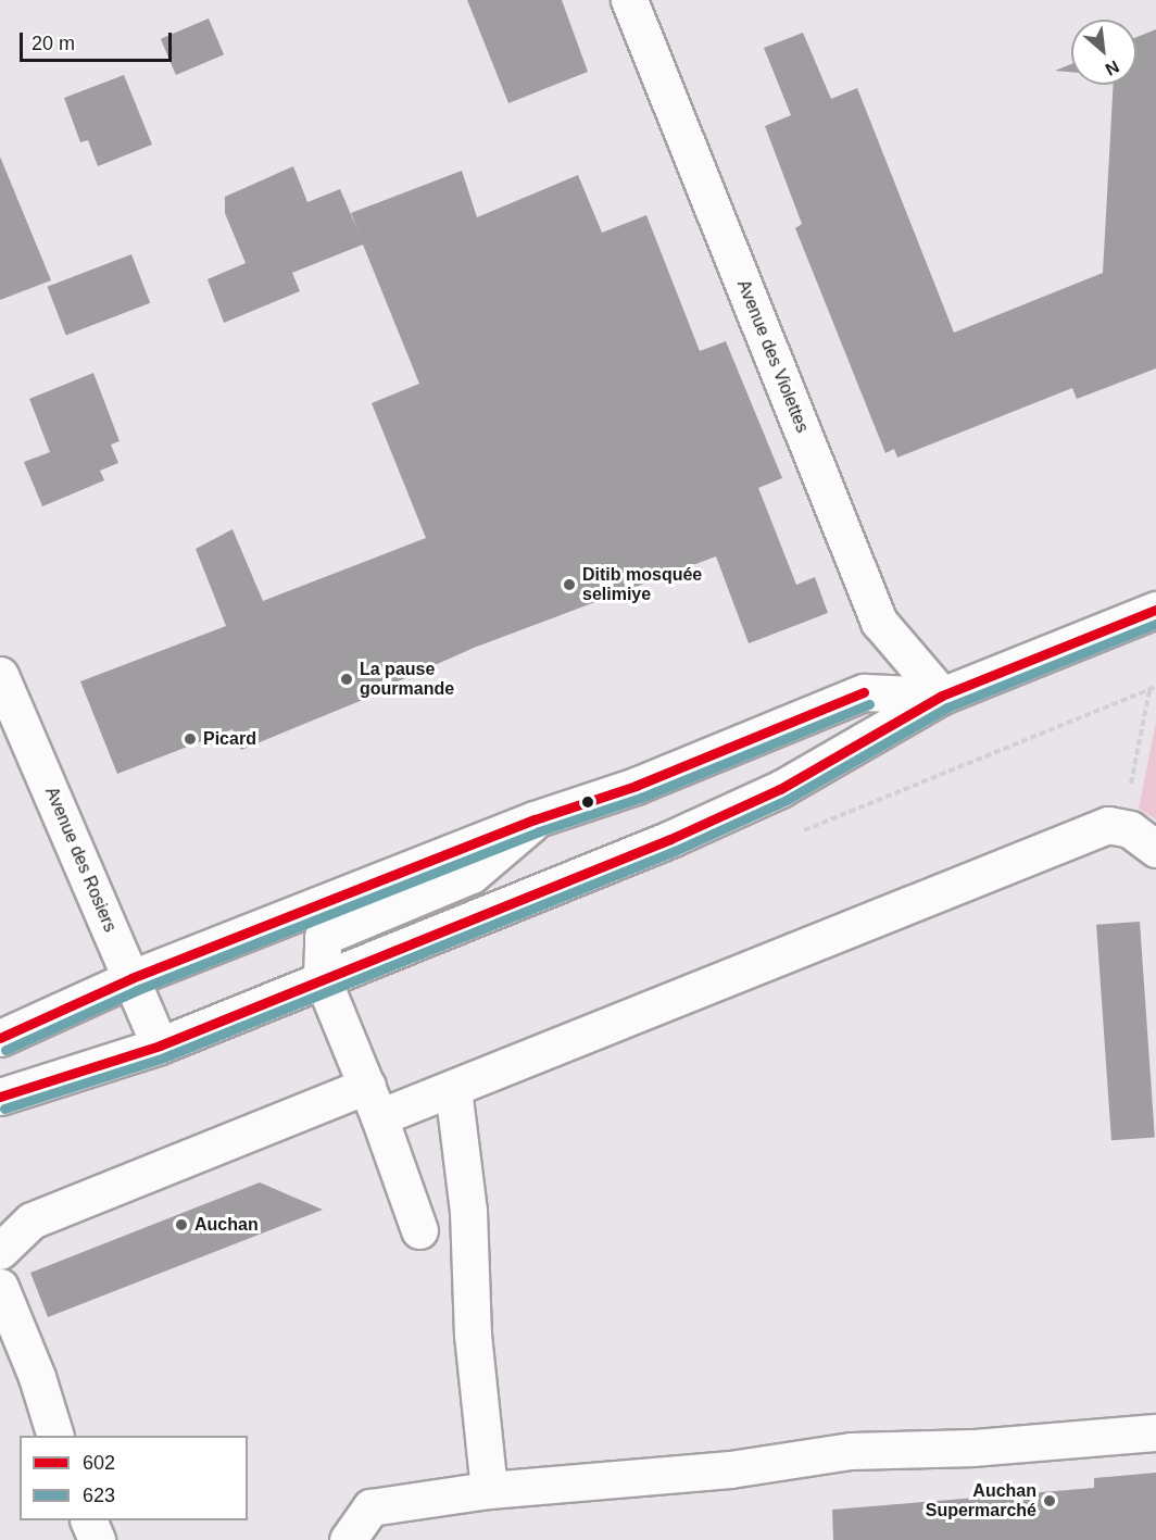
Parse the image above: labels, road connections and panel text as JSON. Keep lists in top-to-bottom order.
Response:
{
  "streets": {
    "main road": ["Avenue des Violettes", "Avenue des Rosiers"]
  },
  "places": [
    "Ditib mosquée selimiye",
    "La pause gourmande",
    "Picard",
    "Auchan",
    "Auchan Supermarché"
  ],
  "lines": ["transit line 602", "transit line 623"],
  "legend": ["602", "623"],
  "scale_bar": "20 m",
  "north": "bottom right"
}
